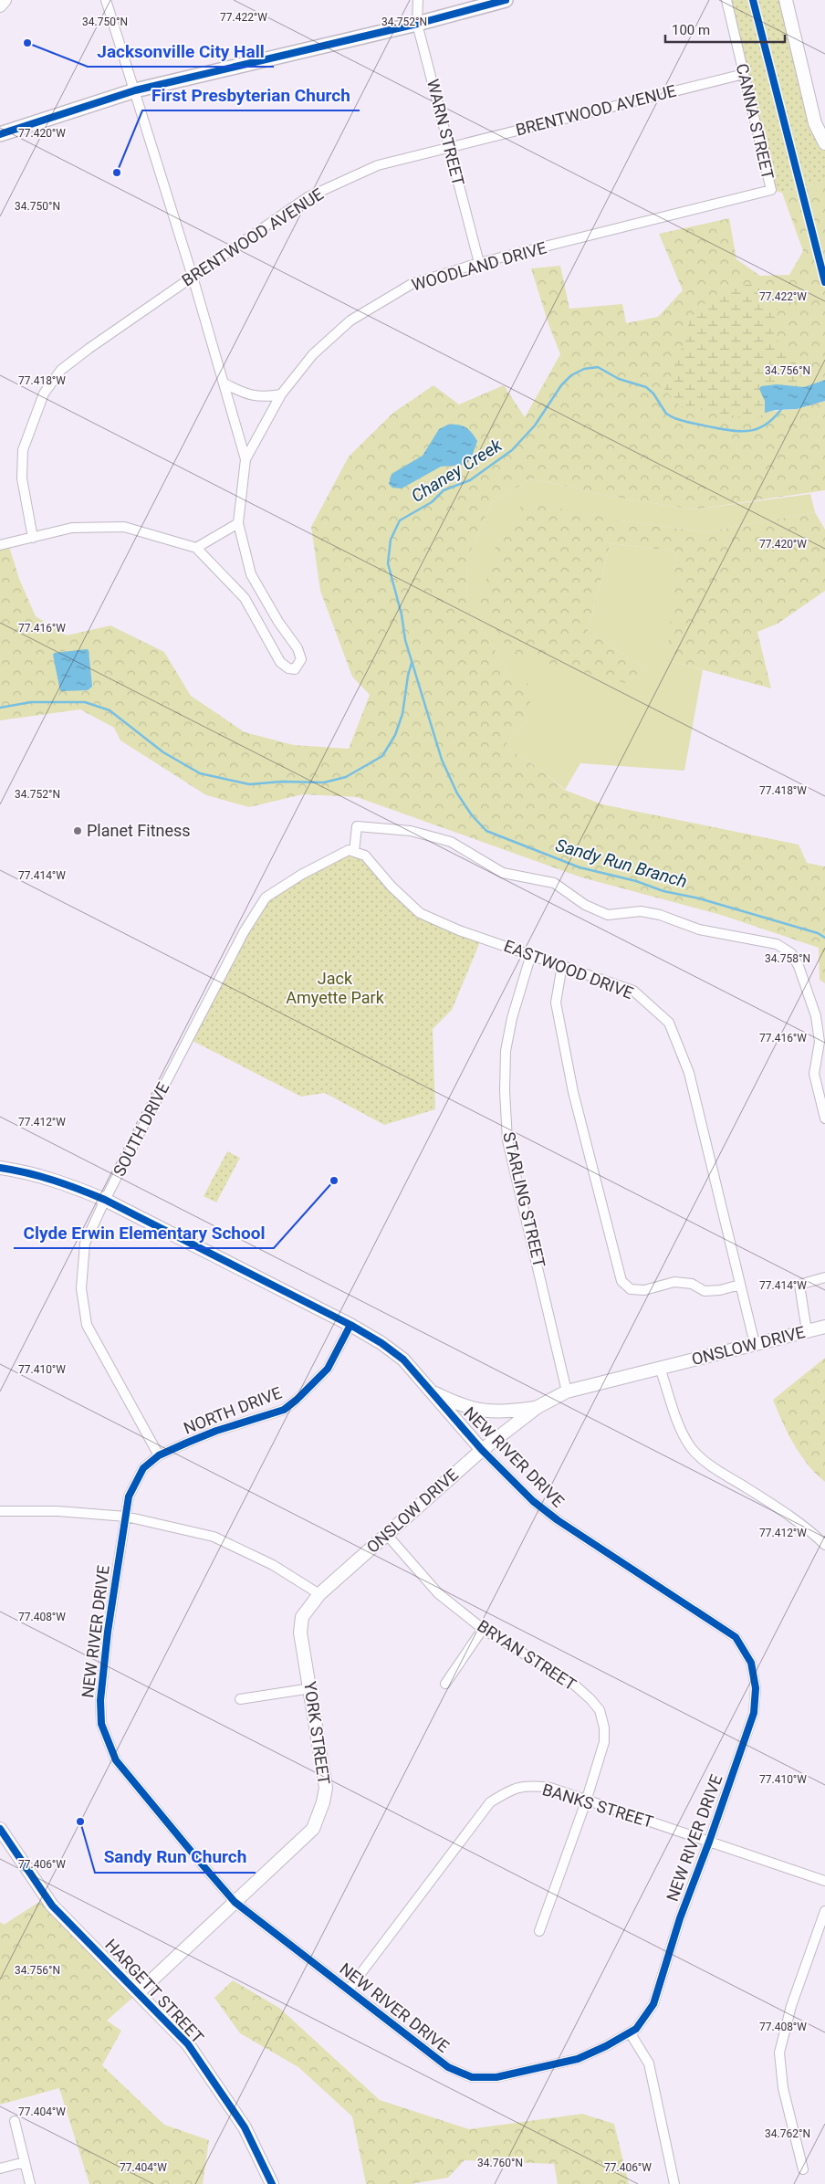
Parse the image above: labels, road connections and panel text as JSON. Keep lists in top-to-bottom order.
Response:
{
  "streets": {
    "street": [
      "BRENTWOOD AVENUE",
      "CANNA STREET",
      "WARN STREET",
      "WOODLAND DRIVE",
      "EASTWOOD DRIVE",
      "SOUTH DRIVE",
      "STARLING STREET",
      "ONSLOW DRIVE",
      "NORTH DRIVE",
      "NEW RIVER DRIVE",
      "BRYAN STREET",
      "YORK STREET",
      "BANKS STREET",
      "HARGETT STREET"
    ]
  },
  "crossings": [
    ["BRENTWOOD AVENUE", "CANNA STREET"],
    ["BRENTWOOD AVENUE", "WARN STREET"],
    ["CANNA STREET", "WOODLAND DRIVE"],
    ["WARN STREET", "WOODLAND DRIVE"],
    ["EASTWOOD DRIVE", "SOUTH DRIVE"],
    ["EASTWOOD DRIVE", "STARLING STREET"],
    ["EASTWOOD DRIVE", "ONSLOW DRIVE"],
    ["SOUTH DRIVE", "NORTH DRIVE"],
    ["SOUTH DRIVE", "NEW RIVER DRIVE"],
    ["STARLING STREET", "ONSLOW DRIVE"],
    ["ONSLOW DRIVE", "NEW RIVER DRIVE"],
    ["ONSLOW DRIVE", "BRYAN STREET"],
    ["ONSLOW DRIVE", "YORK STREET"],
    ["NORTH DRIVE", "NEW RIVER DRIVE"],
    ["NEW RIVER DRIVE", "YORK STREET"],
    ["NEW RIVER DRIVE", "BANKS STREET"],
    ["BRYAN STREET", "BANKS STREET"],
    ["YORK STREET", "HARGETT STREET"]
  ],
  "water": ["Chaney Creek", "Sandy Run Branch"],
  "parks": ["Jack Amyette Park"],
  "places": [
    "Jacksonville City Hall",
    "First Presbyterian Church",
    "Planet Fitness",
    "Clyde Erwin Elementary School",
    "Sandy Run Church"
  ],
  "scale_bar": "100 m",
  "coordinates": [
    "77.422°W",
    "34.750°N",
    "34.752°N",
    "77.420°W",
    "34.756°N",
    "77.418°W",
    "77.416°W",
    "77.414°W",
    "34.758°N",
    "77.412°W",
    "77.410°W",
    "77.408°W",
    "77.406°W",
    "77.404°W",
    "34.762°N",
    "34.760°N"
  ]
}
